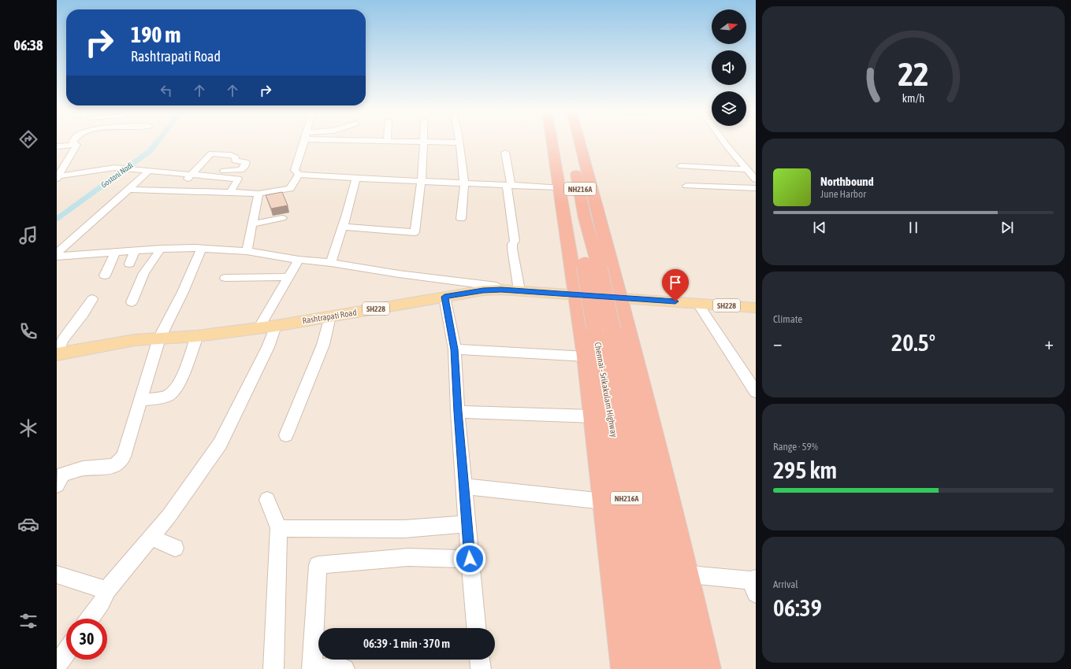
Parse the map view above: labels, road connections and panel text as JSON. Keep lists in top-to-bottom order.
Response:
{
  "streets": {
    "highway": ["NH216A", "Chennai - Srikakulam Highway"],
    "main road": ["SH228", "Rashtrapati Road"]
  },
  "crossings": [
    ["NH216A", "Chennai - Srikakulam Highway"],
    ["SH228", "Rashtrapati Road"]
  ],
  "water": ["Gostani Nadi"],
  "north": "right",
  "page": {
    "tabs": "06:38",
    "turn": ["190 m", "Rashtrapati Road"],
    "song": ["Northbound", "June Harbor"],
    "tile": [
      "Climate",
      ["Range · 59%", "295 km"],
      ["Arrival", "06:39"]
    ],
    "heat": ["−", "20.5°", "+"],
    "limit": "30",
    "trip": "06:39 · 1 min · 370 m",
    "gauge": ["22", "km/h"]
  }
}
